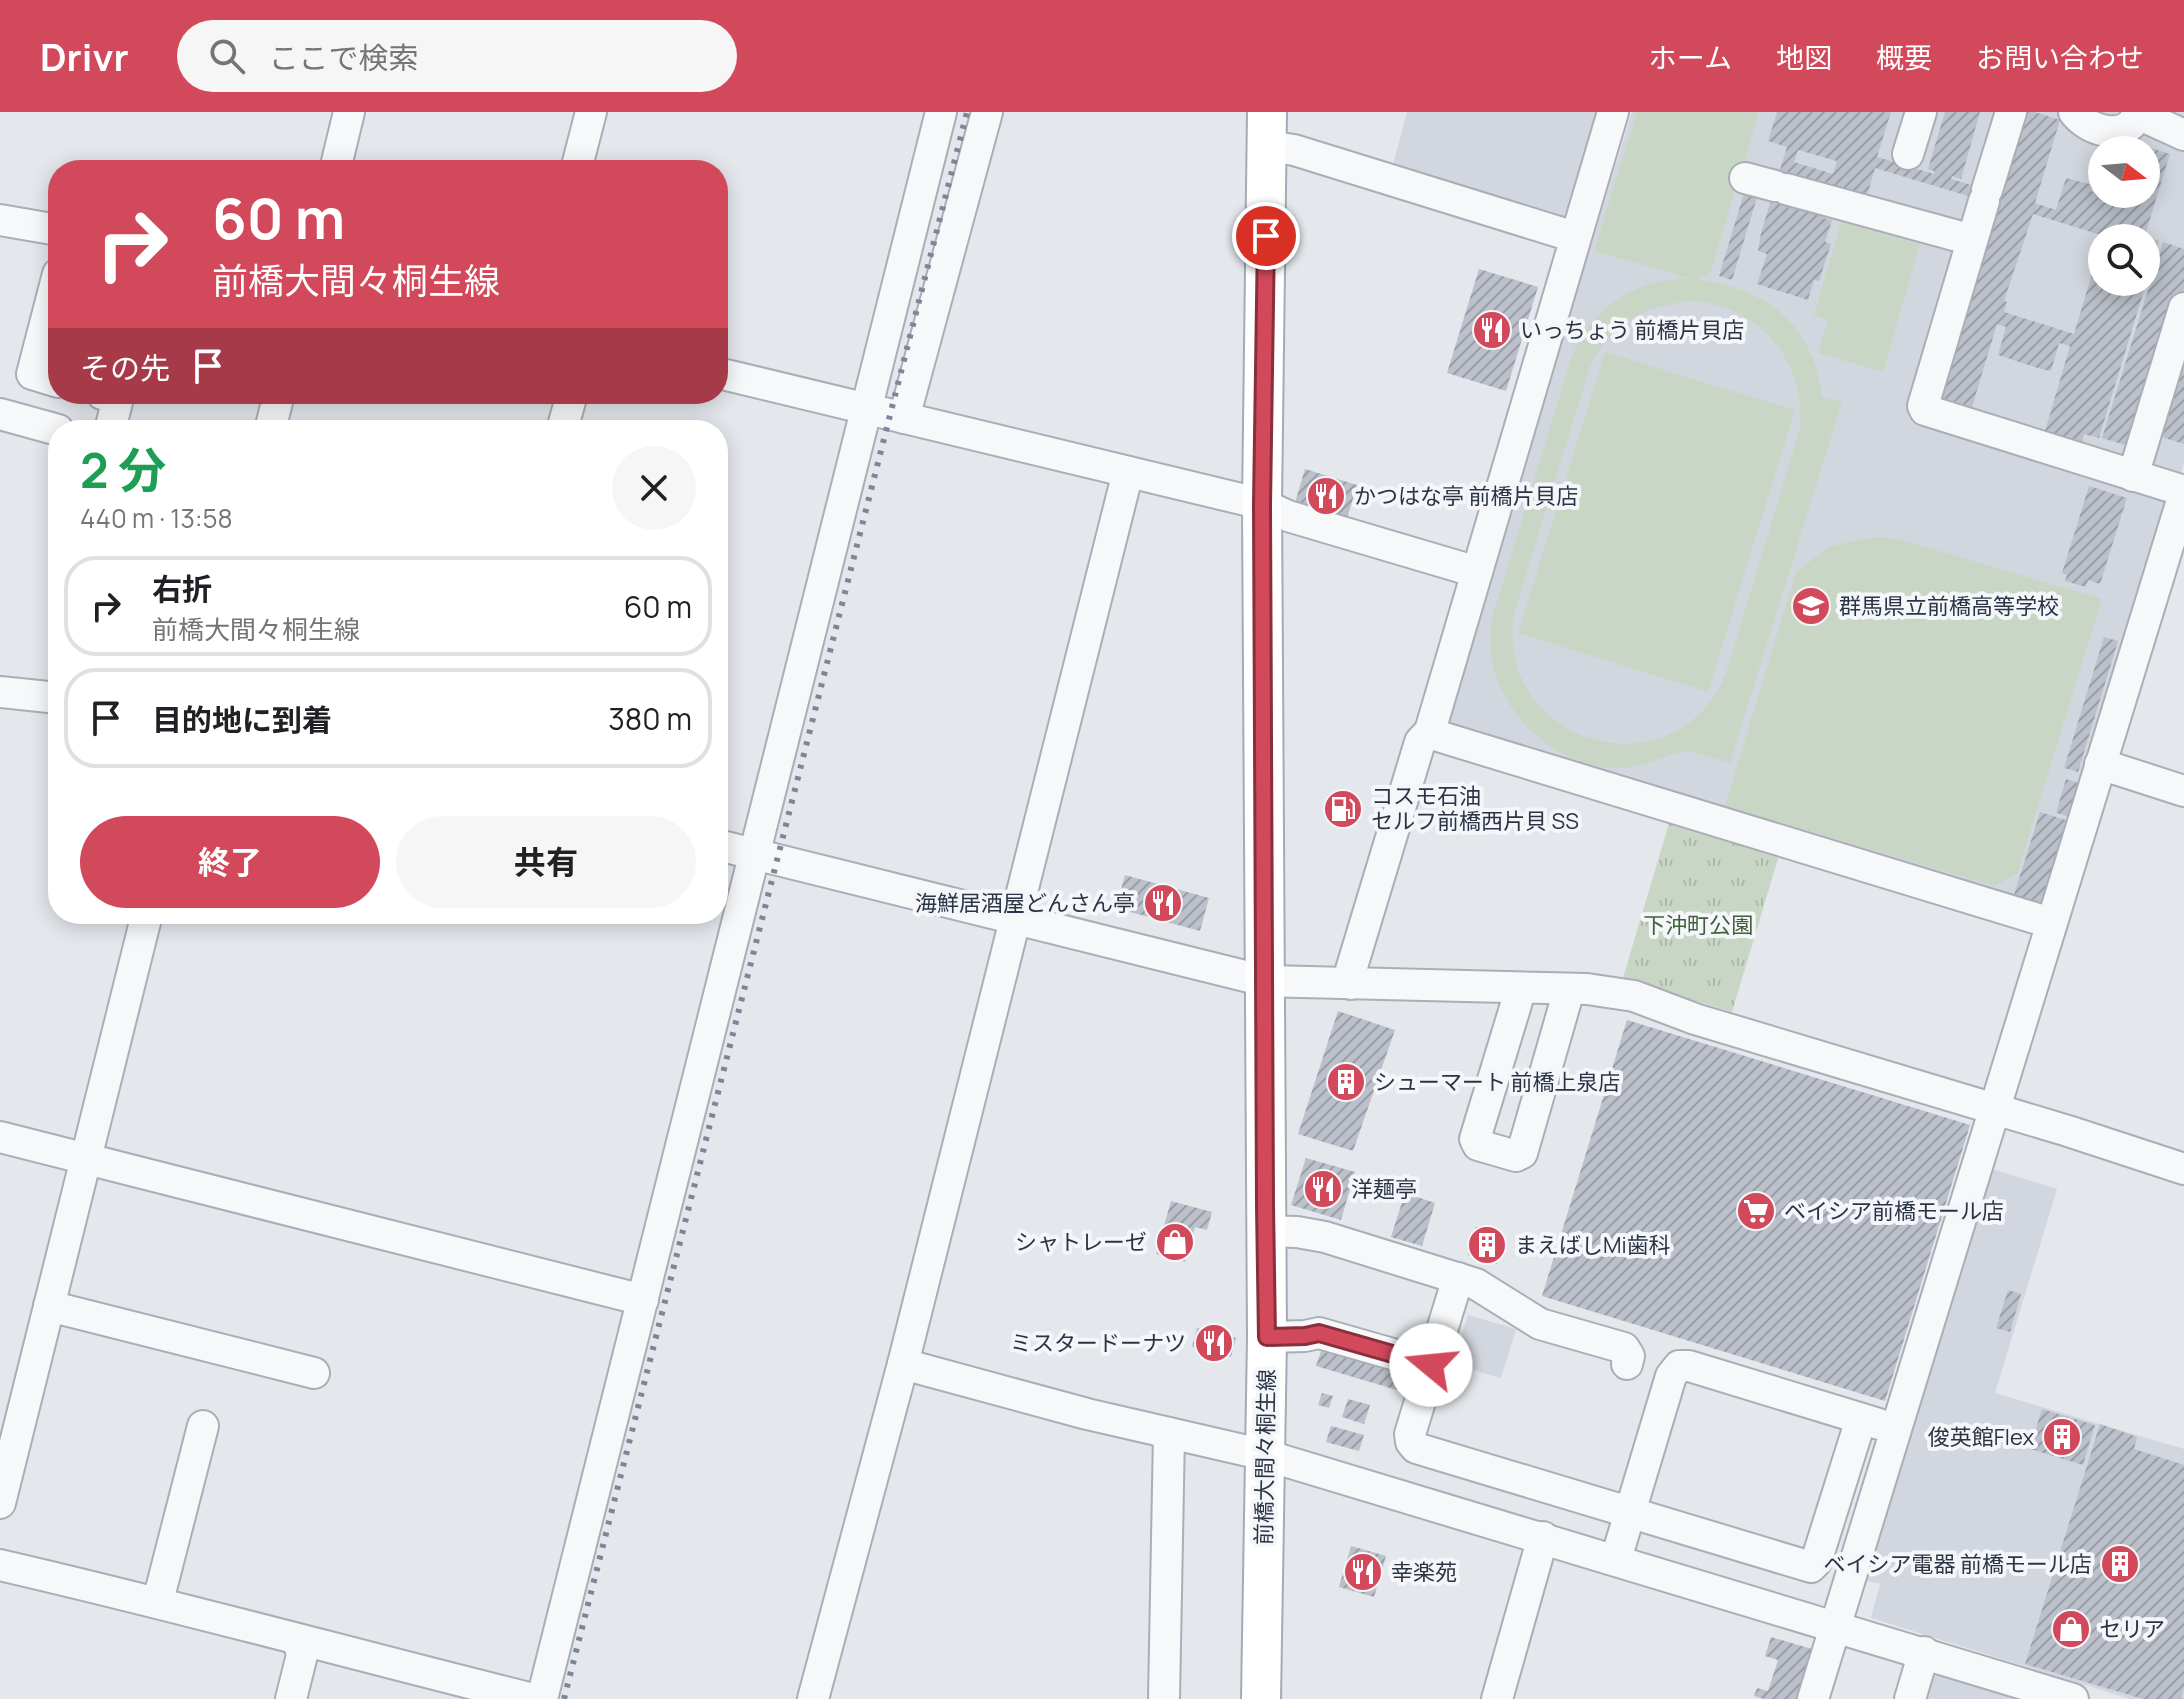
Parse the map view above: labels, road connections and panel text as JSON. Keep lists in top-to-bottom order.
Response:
{
  "streets": {
    "main road": ["前橋大間々桐生線"]
  },
  "parks": ["下沖町公園"],
  "places": {
    "restaurant": [
      "いっちょう 前橋片貝店",
      "かつはな亭 前橋片貝店",
      "海鮮居酒屋どんさん亭",
      "洋麺亭",
      "ミスタードーナツ",
      "幸楽苑"
    ],
    "school or university": ["群馬県立前橋高等学校"],
    "fuel station": ["コスモ石油 セルフ前橋西片貝 SS"],
    "building": [
      "シューマート 前橋上泉店",
      "まえばしMi歯科",
      "俊英館Flex",
      "ベイシア電器 前橋モール店"
    ],
    "supermarket": ["ベイシア前橋モール店"],
    "shop": ["シャトレーゼ", "セリア"]
  },
  "north": "right",
  "page": {
    "header": "Drivr",
    "search": "ここで検索",
    "nav": [
      "ホーム",
      "地図",
      "概要",
      "お問い合わせ"
    ],
    "turn": ["60 m", "前橋大間々桐生線"],
    "then": "その先",
    "heading": ["2 分", "440 m · 13:58"],
    "list": [
      {
        "name": "右折",
        "note": "前橋大間々桐生線",
        "value": "60 m"
      },
      {
        "name": "目的地に到着",
        "value": "380 m"
      }
    ],
    "buttons": ["終了", "共有"]
  }
}
